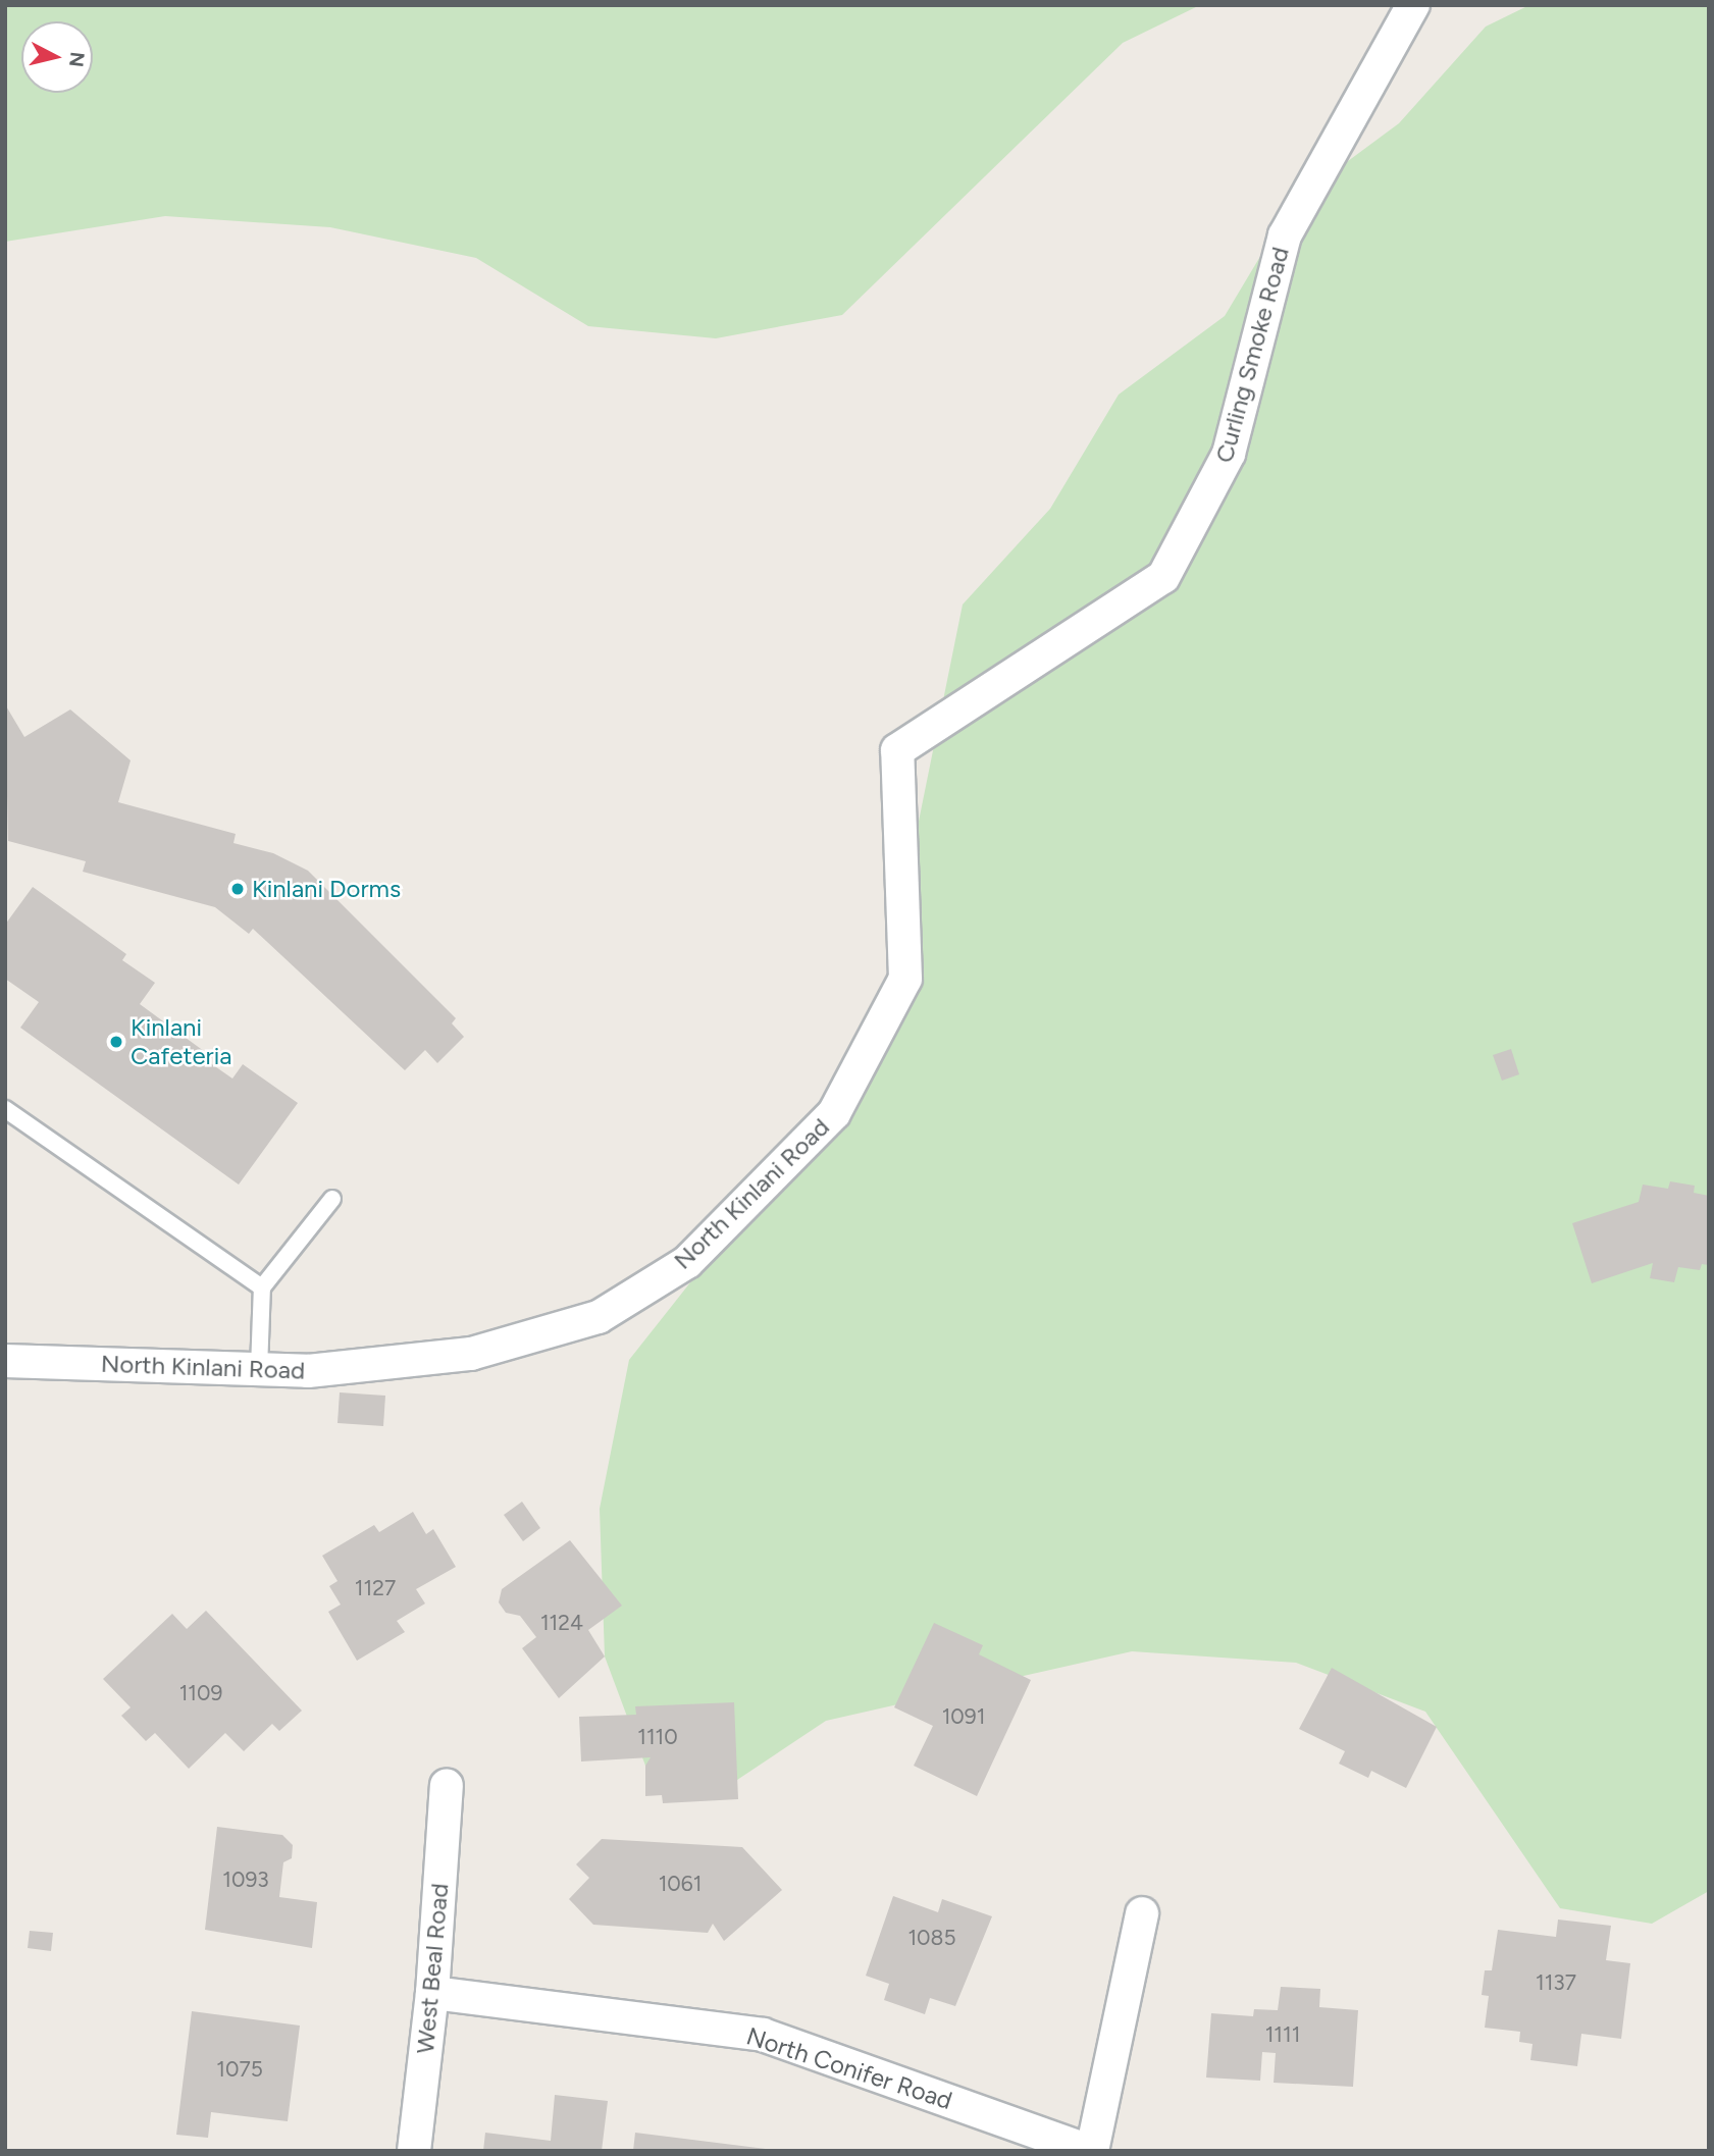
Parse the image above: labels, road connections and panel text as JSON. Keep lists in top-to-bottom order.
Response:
{
  "streets": {
    "street": [
      "Curling Smoke Road",
      "North Kinlani Road",
      "West Beal Road",
      "North Conifer Road"
    ]
  },
  "crossings": [
    ["Curling Smoke Road", "North Kinlani Road"],
    ["West Beal Road", "North Conifer Road"]
  ],
  "places": ["Kinlani Dorms", "Kinlani Cafeteria"],
  "house_numbers": [
    "1127",
    "1124",
    "1109",
    "1091",
    "1110",
    "1093",
    "1061",
    "1085",
    "1137",
    "1111",
    "1075"
  ],
  "north": "right"
}
